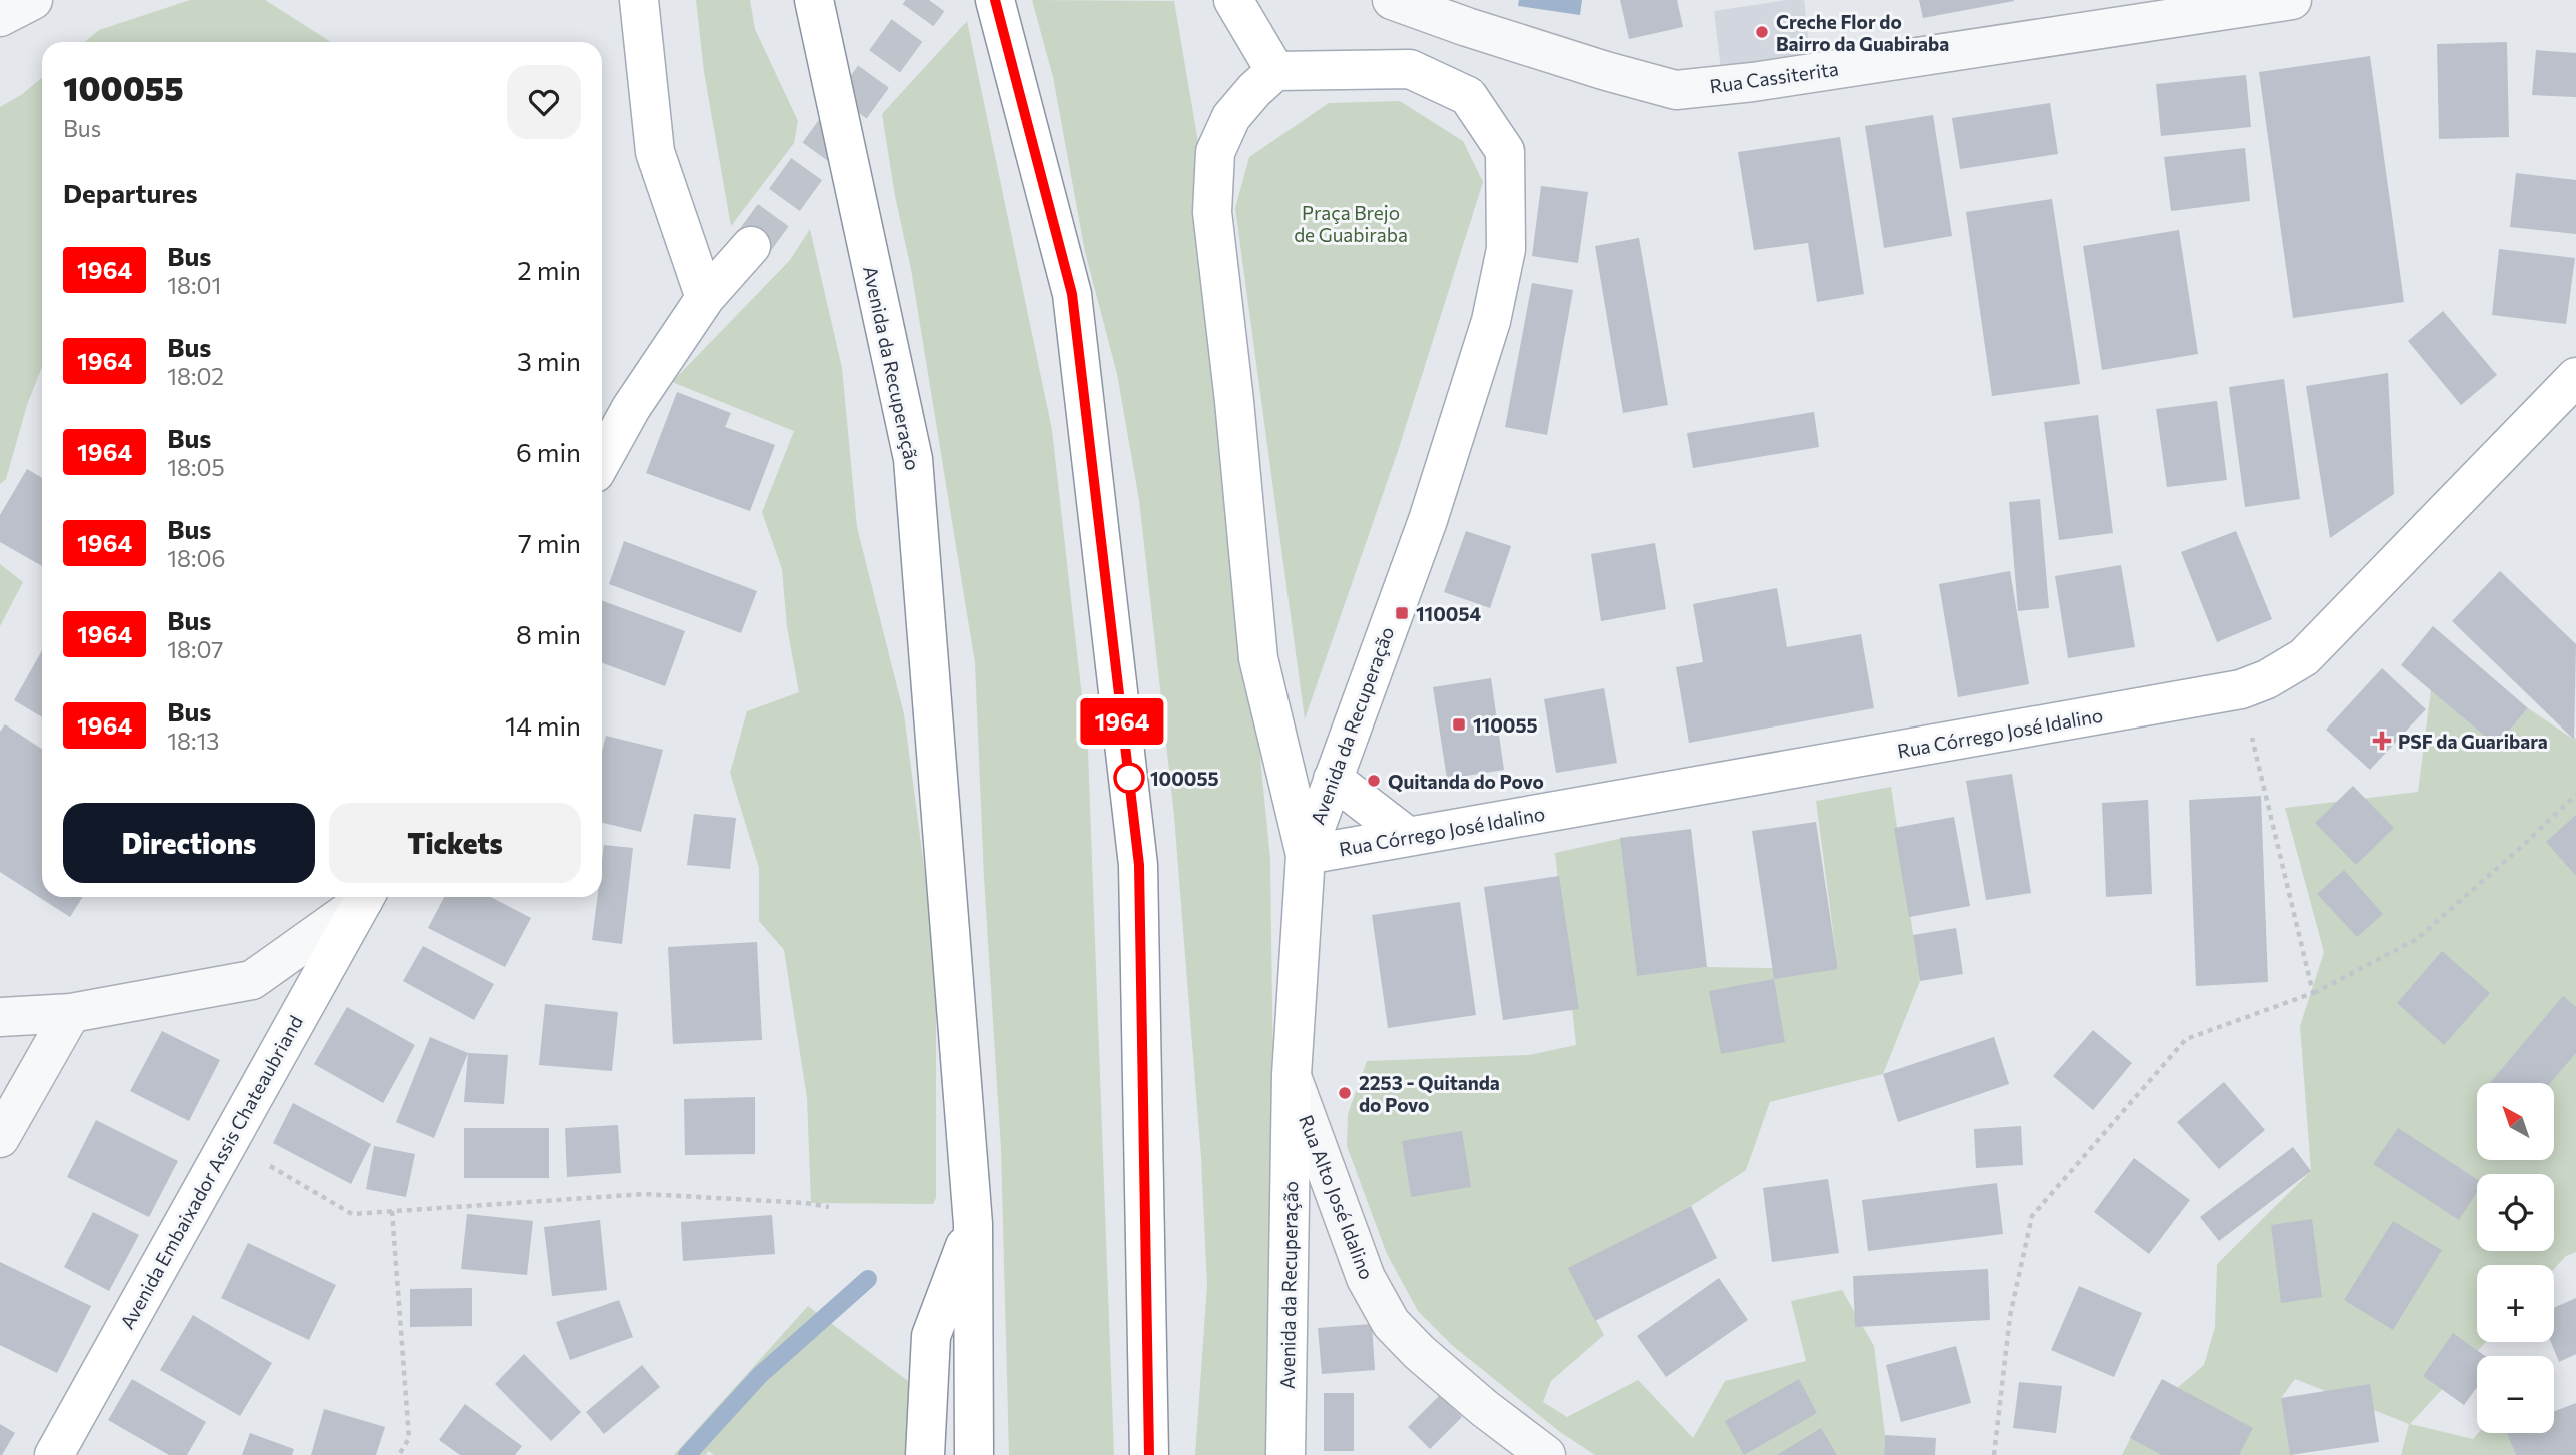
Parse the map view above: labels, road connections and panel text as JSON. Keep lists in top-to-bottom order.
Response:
{
  "streets": {
    "main road": ["Avenida da Recuperação", "Rua Córrego José Idalino", "Avenida Embaixador Assis Chateaubriand"],
    "street": ["Rua Cassiterita", "Rua Alto José Idalino"]
  },
  "crossings": [
    ["Avenida da Recuperação", "Rua Córrego José Idalino"],
    ["Avenida da Recuperação", "Rua Alto José Idalino"]
  ],
  "parks": ["Praça Brejo de Guabiraba"],
  "places": {
    "other": [
      "Creche Flor do Bairro da Guabiraba",
      "100055",
      "Quitanda do Povo",
      "2253 - Quitanda do Povo"
    ],
    "transit": ["110054", "110055"],
    "health": ["PSF da Guaribara"]
  },
  "lines": ["bus line 1964"],
  "north": "top left",
  "page": {
    "on_map": "1964",
    "heading": [
      ["100055", "Bus"],
      "Departures"
    ],
    "list": [
      {
        "mark": "1964",
        "name": "Bus",
        "note": "18:01",
        "value": "2 min"
      },
      {
        "mark": "1964",
        "name": "Bus",
        "note": "18:02",
        "value": "3 min"
      },
      {
        "mark": "1964",
        "name": "Bus",
        "note": "18:05",
        "value": "6 min"
      },
      {
        "mark": "1964",
        "name": "Bus",
        "note": "18:06",
        "value": "7 min"
      },
      {
        "mark": "1964",
        "name": "Bus",
        "note": "18:07",
        "value": "8 min"
      },
      {
        "mark": "1964",
        "name": "Bus",
        "note": "18:13",
        "value": "14 min"
      }
    ],
    "buttons": ["Directions", "Tickets"],
    "map_buttons": ["+", "−"]
  }
}
